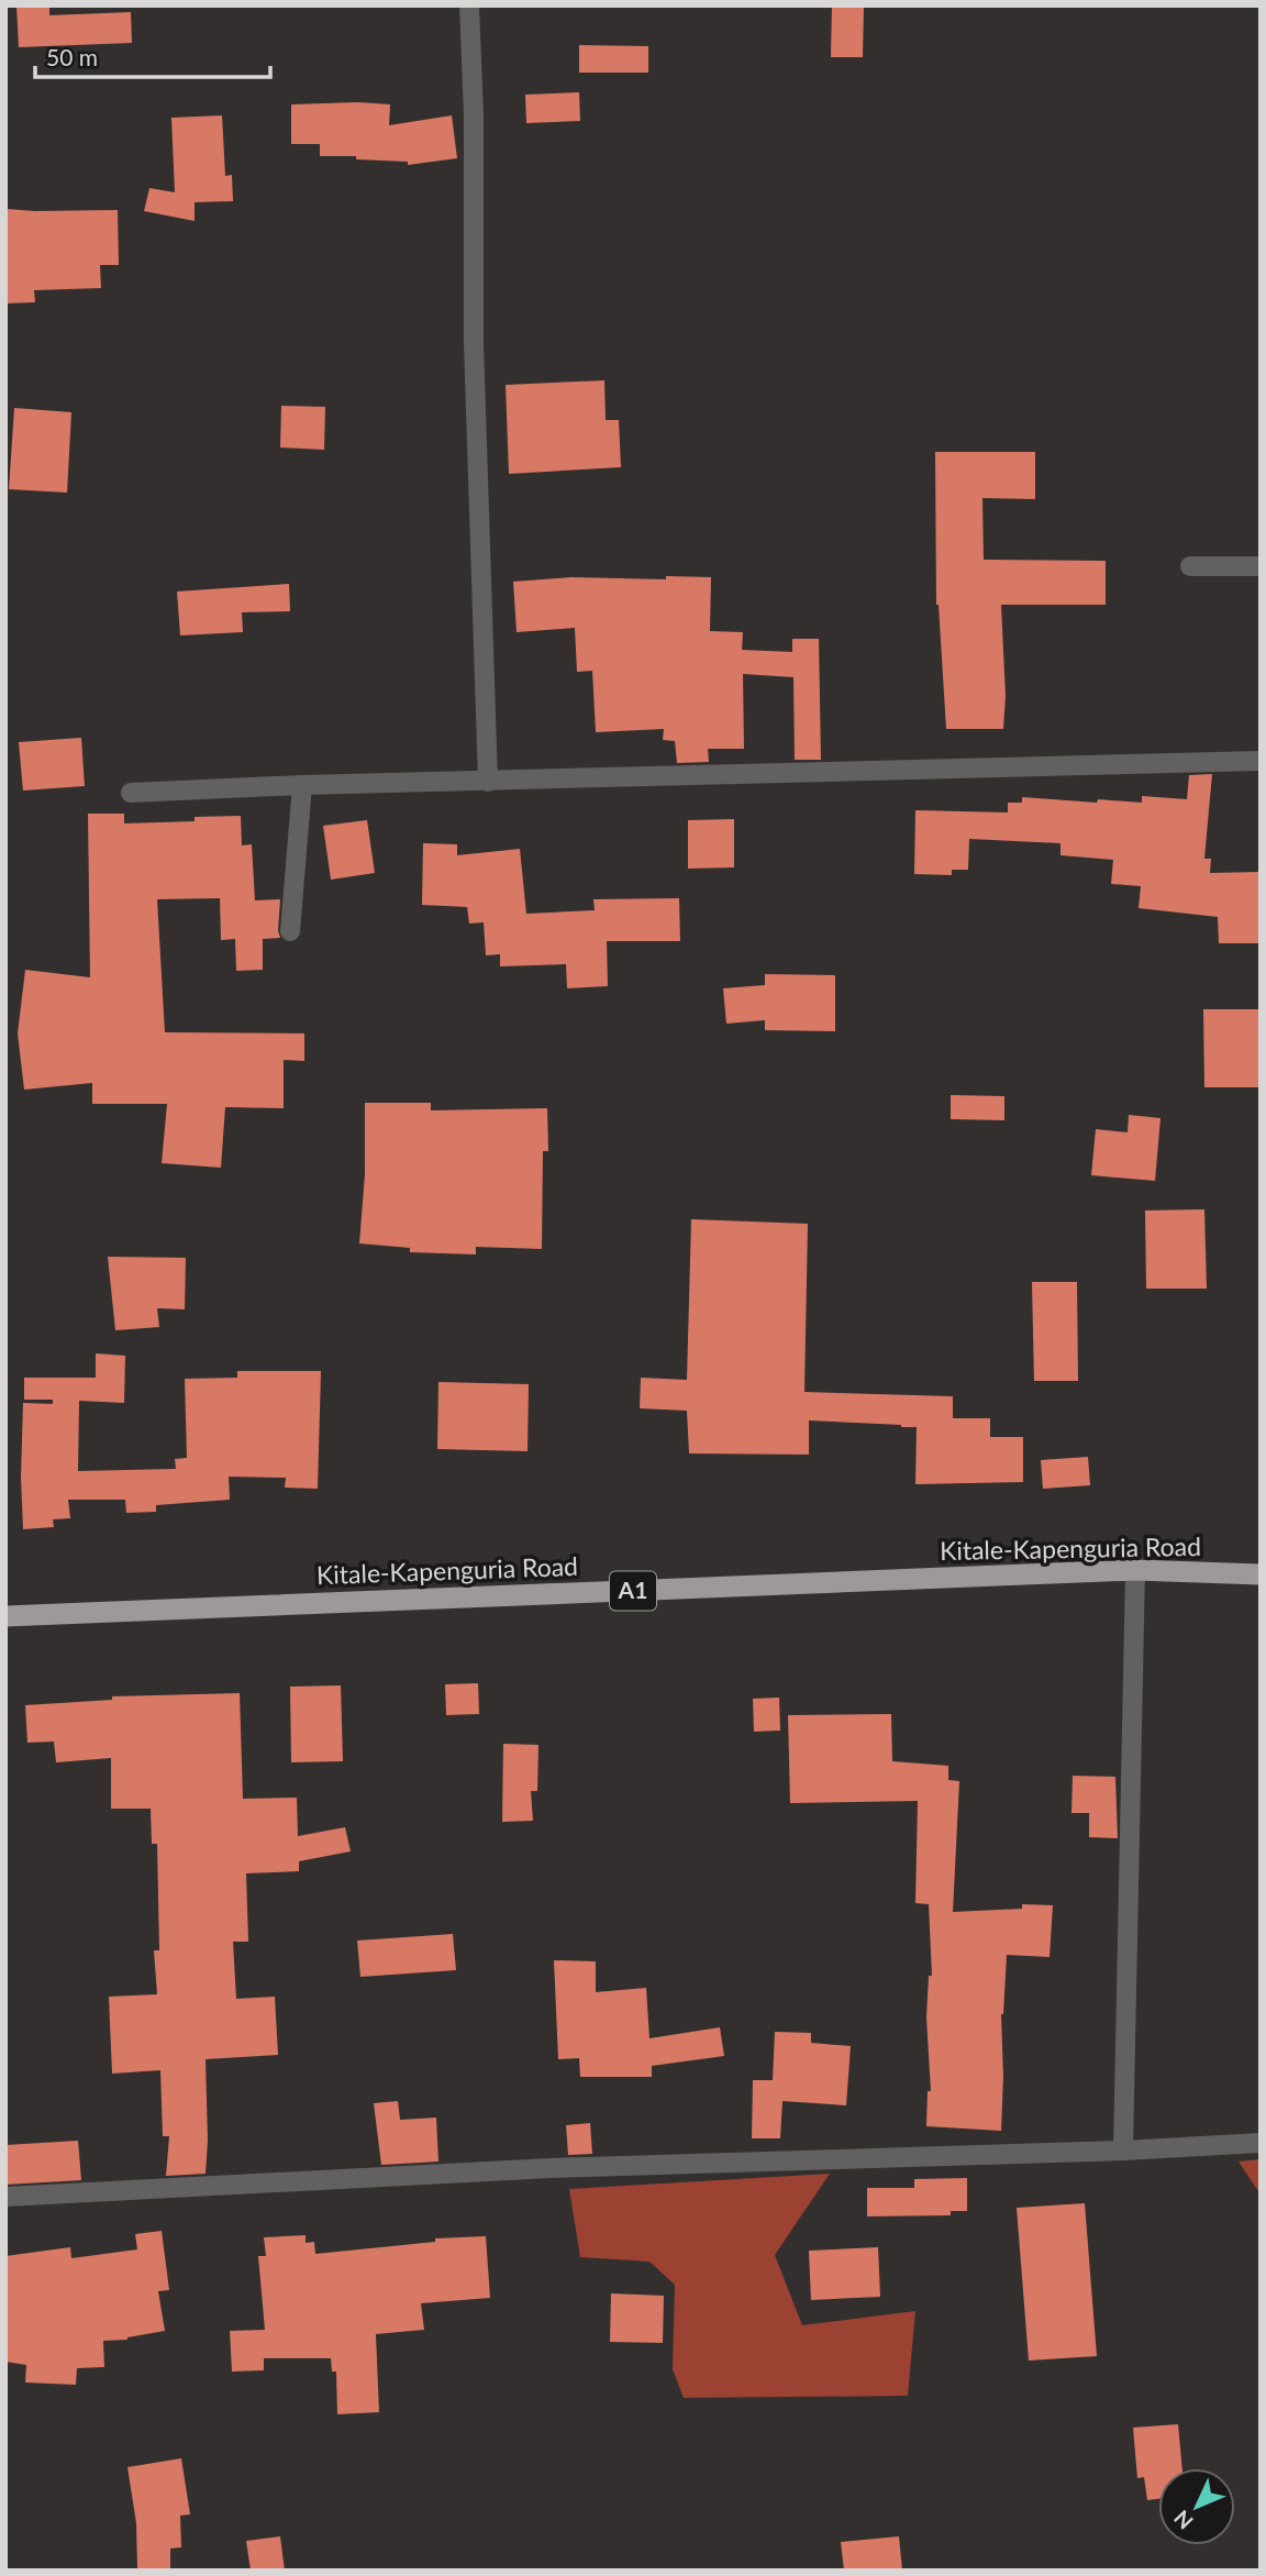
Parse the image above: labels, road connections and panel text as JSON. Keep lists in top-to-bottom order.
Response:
{
  "streets": {
    "highway": ["Kitale-Kapenguria Road", "A1"]
  },
  "scale_bar": "50 m",
  "north": "bottom left"
}
